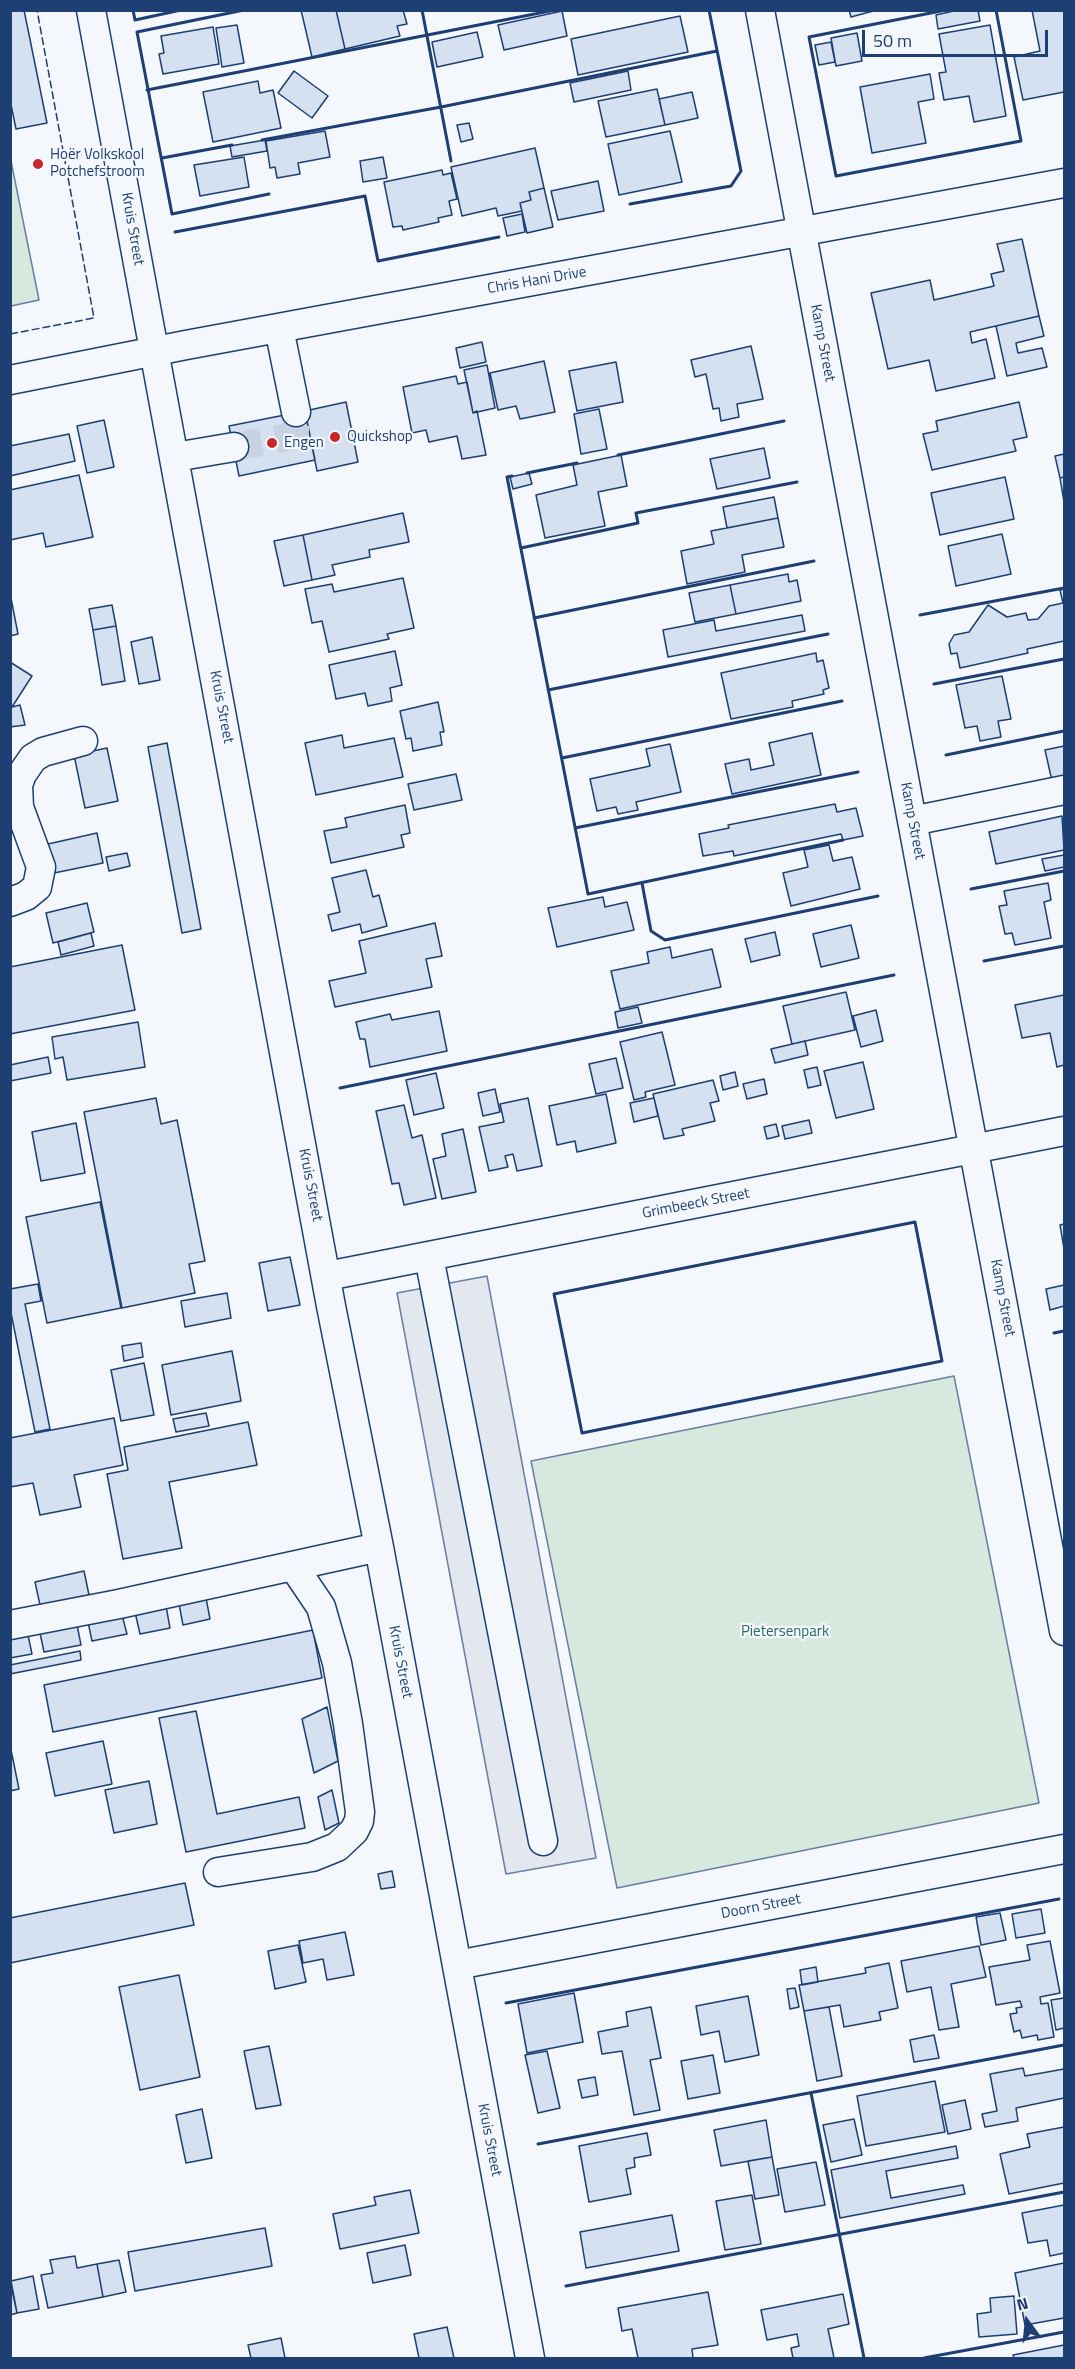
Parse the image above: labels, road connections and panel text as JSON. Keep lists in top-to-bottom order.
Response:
{
  "streets": {
    "street": [
      "Kruis Street",
      "Chris Hani Drive",
      "Kamp Street",
      "Grimbeeck Street",
      "Doorn Street"
    ]
  },
  "crossings": [
    ["Kruis Street", "Chris Hani Drive"],
    ["Kruis Street", "Grimbeeck Street"],
    ["Kruis Street", "Doorn Street"],
    ["Chris Hani Drive", "Kamp Street"],
    ["Kamp Street", "Grimbeeck Street"]
  ],
  "parks": ["Pietersenpark"],
  "places": ["Hoër Volkskool Potchefstroom", "Quickshop", "Engen"],
  "scale_bar": "50 m",
  "north": "top"
}
